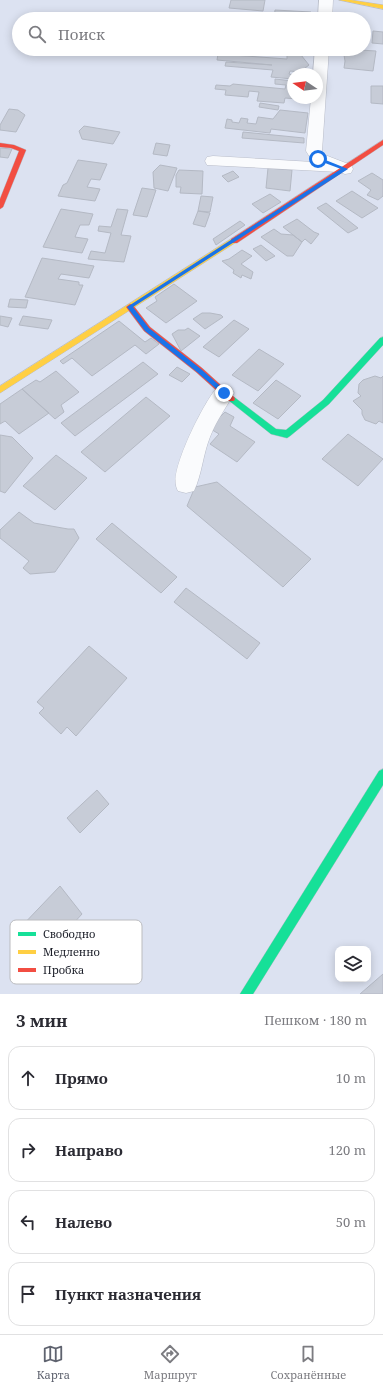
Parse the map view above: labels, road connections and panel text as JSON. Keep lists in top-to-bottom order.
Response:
{
  "legend": ["Свободно", "Медленно", "Пробка"],
  "north": "left",
  "page": {
    "search": "Поиск",
    "heading": ["3 мин", "Пешком · 180 m"],
    "list": [
      ["Прямо", "10 m"],
      ["Направо", "120 m"],
      ["Налево", "50 m"],
      "Пункт назначения"
    ],
    "nav": ["Карта", "Маршрут", "Сохранённые"]
  }
}
